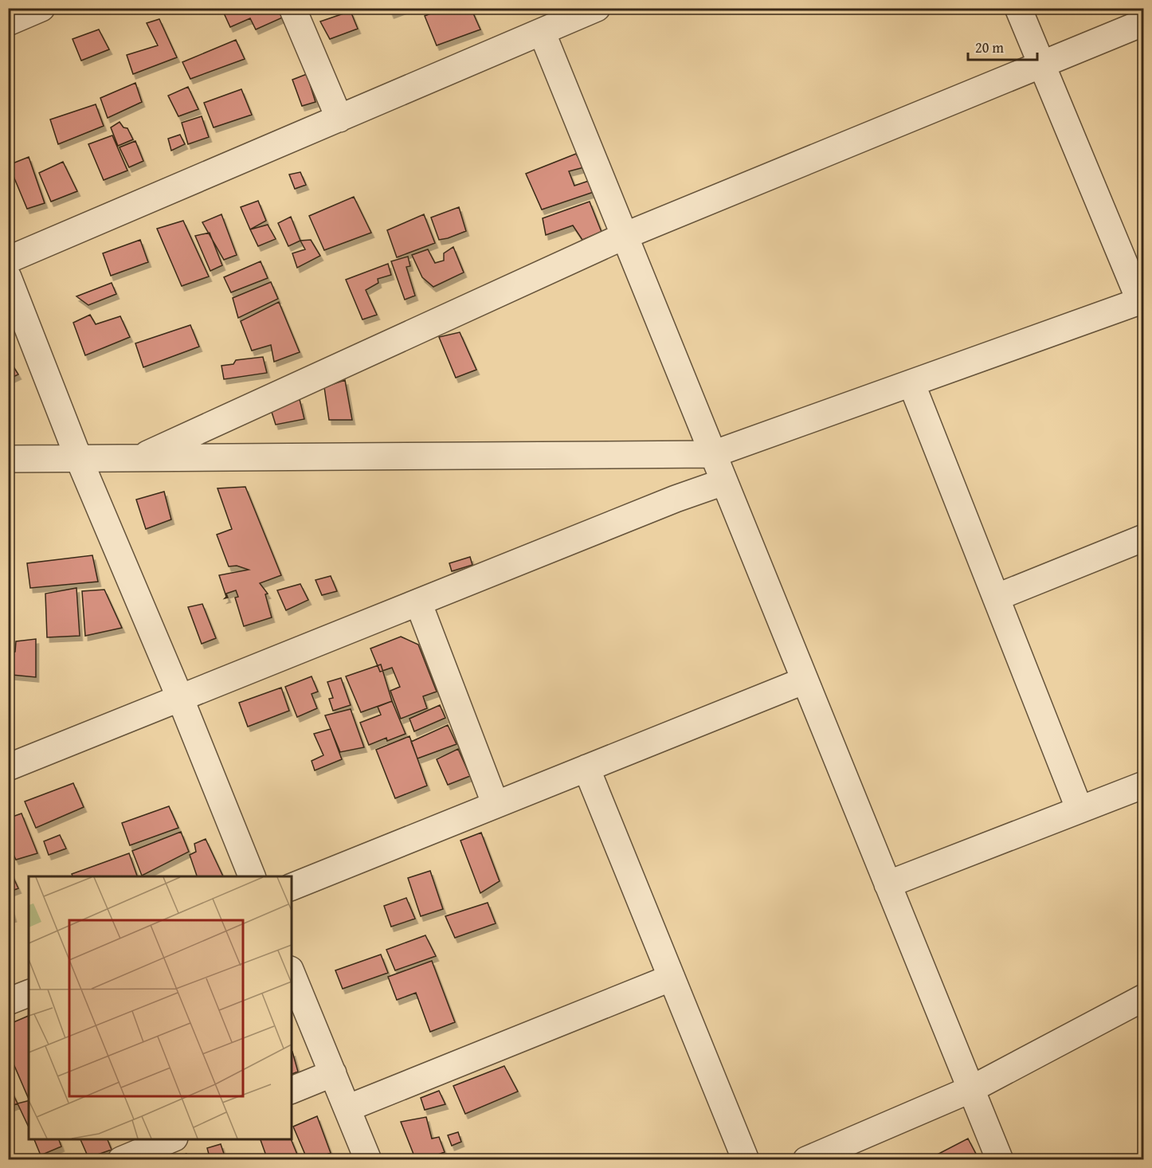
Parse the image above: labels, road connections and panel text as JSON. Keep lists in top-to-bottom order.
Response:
{
  "scale_bar": "20 m"
}
